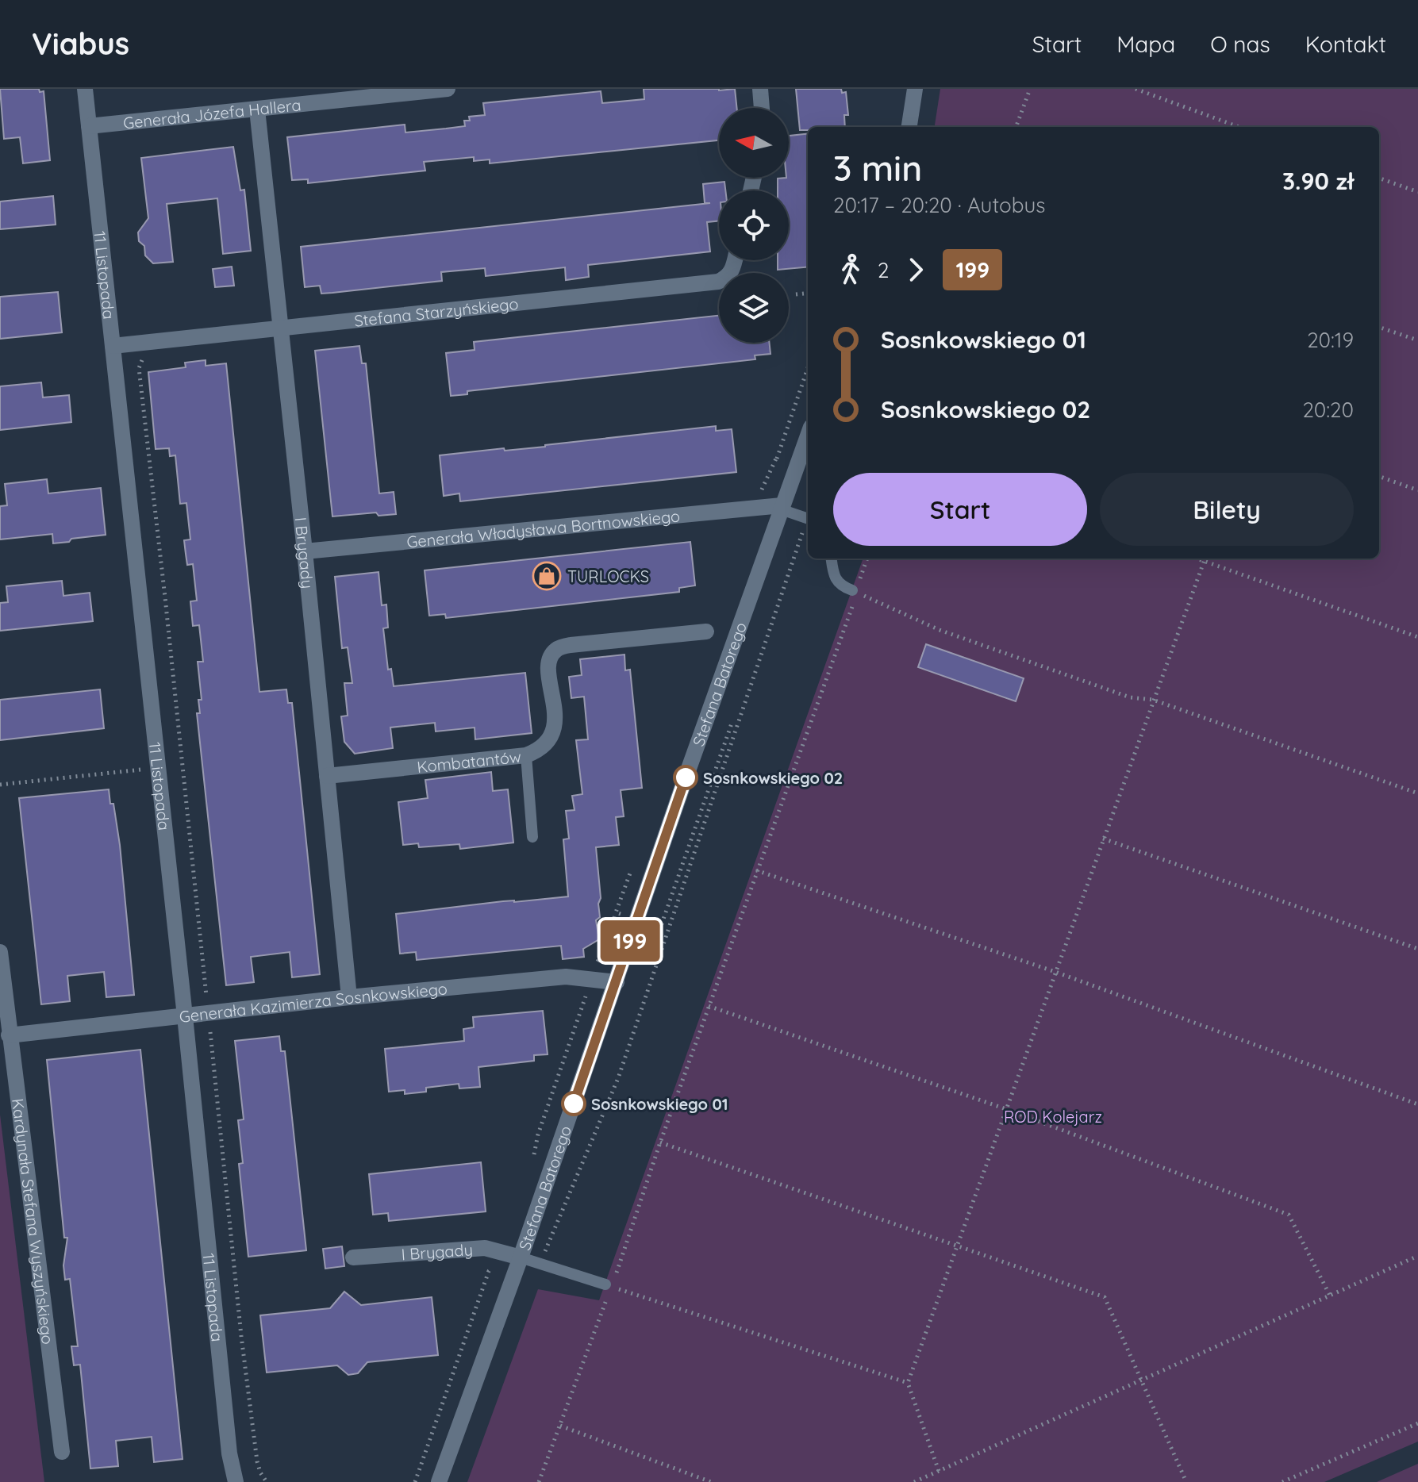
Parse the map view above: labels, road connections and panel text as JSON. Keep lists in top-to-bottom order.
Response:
{
  "streets": {
    "street": [
      "Generała Józefa Hallera",
      "11 Listopada",
      "Stefana Starzyńskiego",
      "Generała Władysława Bortnowskiego",
      "I Brygady",
      "Stefana Batorego",
      "Kombatantów",
      "Generała Kazimierza Sosnkowskiego",
      "Kardynała Stefana Wyszyńskiego"
    ]
  },
  "crossings": [
    ["Generała Józefa Hallera", "11 Listopada"],
    ["Generała Józefa Hallera", "I Brygady"],
    ["11 Listopada", "Stefana Starzyńskiego"],
    ["11 Listopada", "Generała Kazimierza Sosnkowskiego"],
    ["Stefana Starzyńskiego", "I Brygady"],
    ["Generała Władysława Bortnowskiego", "I Brygady"],
    ["Generała Władysława Bortnowskiego", "Stefana Batorego"],
    ["I Brygady", "Stefana Batorego"],
    ["I Brygady", "Kombatantów"],
    ["I Brygady", "Generała Kazimierza Sosnkowskiego"],
    ["Stefana Batorego", "Generała Kazimierza Sosnkowskiego"],
    ["Generała Kazimierza Sosnkowskiego", "Kardynała Stefana Wyszyńskiego"]
  ],
  "parks": ["ROD Kolejarz"],
  "places": {
    "shop": ["TURLOCKS"],
    "other": ["Sosnkowskiego 02", "Sosnkowskiego 01"]
  },
  "lines": ["bus line 199"],
  "north": "left",
  "page": {
    "header": "Viabus",
    "nav": [
      "Start",
      "Mapa",
      "O nas",
      "Kontakt"
    ],
    "on_map": "199",
    "heading": ["3 min", "20:17 – 20:20 · Autobus", "3.90 zł"],
    "legs": ["2", "199"],
    "list": [
      {
        "name": "Sosnkowskiego 01",
        "value": "20:19"
      },
      {
        "name": "Sosnkowskiego 02",
        "value": "20:20"
      }
    ],
    "buttons": ["Start", "Bilety"]
  }
}
